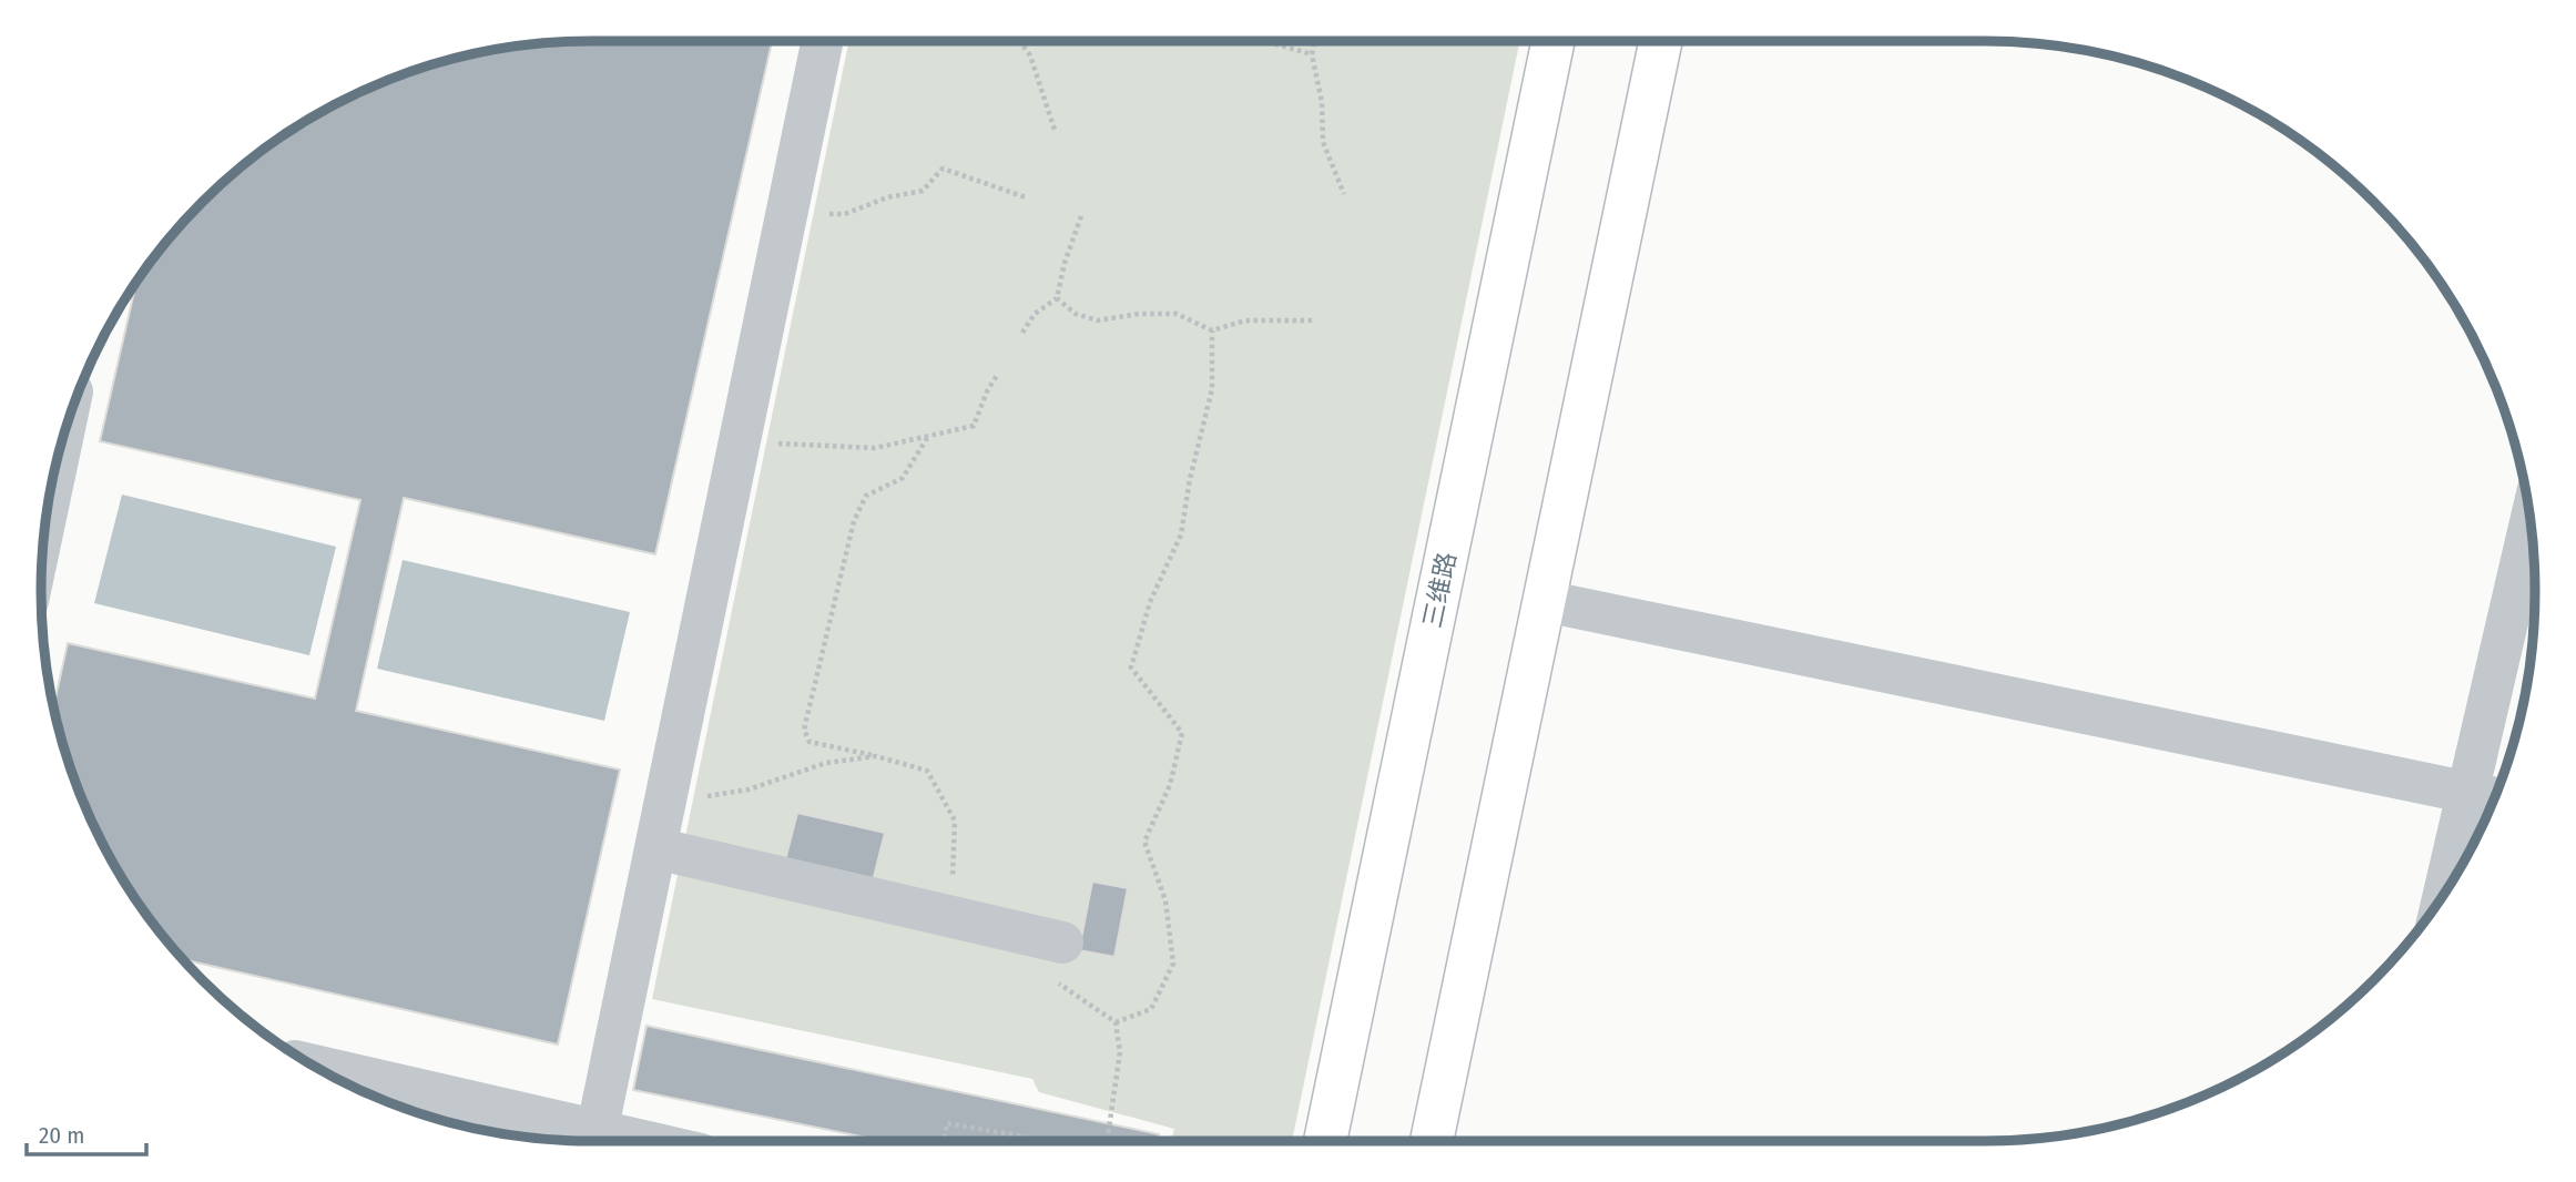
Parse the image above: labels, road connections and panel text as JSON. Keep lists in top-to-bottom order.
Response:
{
  "streets": {
    "main road": ["三维路"]
  },
  "scale_bar": "20 m"
}
